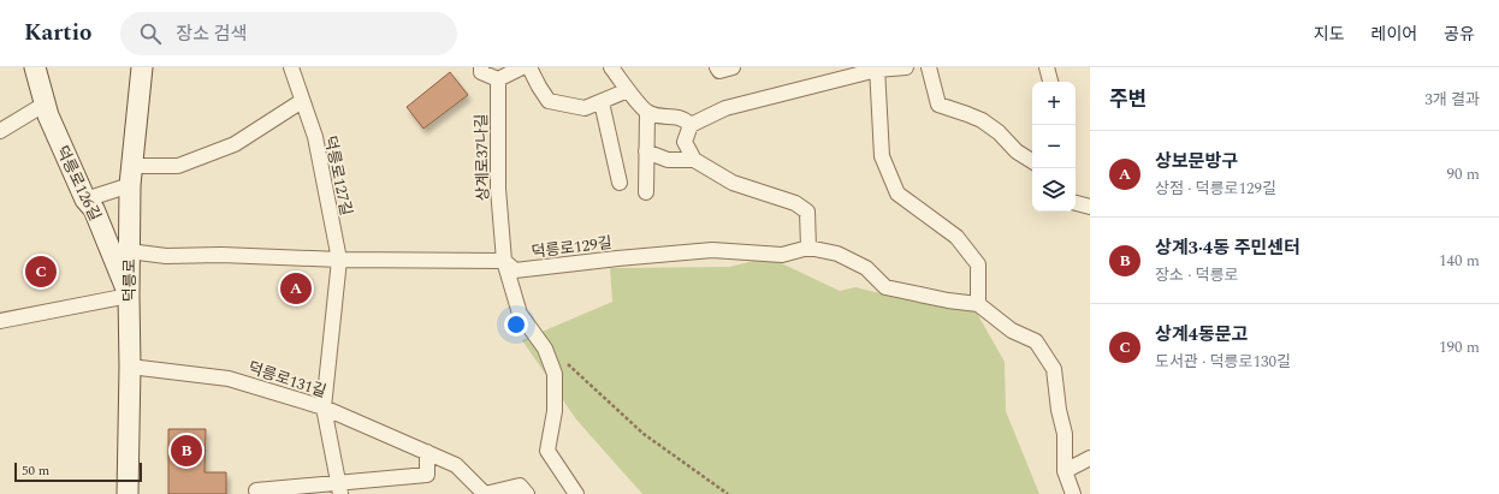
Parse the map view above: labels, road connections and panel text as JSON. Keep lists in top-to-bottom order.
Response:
{
  "streets": {
    "main road": ["덕릉로126길", "덕릉로"],
    "street": [
      "상계로37나길",
      "덕릉로127길",
      "덕릉로129길",
      "덕릉로131길"
    ]
  },
  "crossings": [
    ["상계로37나길", "덕릉로129길"],
    ["덕릉로127길", "덕릉로129길"],
    ["덕릉로126길", "덕릉로"],
    ["덕릉로129길", "덕릉로"],
    ["덕릉로", "덕릉로131길"]
  ],
  "scale_bar": "50 m",
  "page": {
    "header": "Kartio",
    "search": "장소 검색",
    "nav": ["지도", "레이어", "공유"],
    "heading": ["주변", "3개 결과"],
    "map_buttons": ["+", "−"],
    "list": [
      {
        "mark": "A",
        "name": "상보문방구",
        "note": "상점 · 덕릉로129길",
        "value": "90 m"
      },
      {
        "mark": "B",
        "name": "상계3·4동 주민센터",
        "note": "장소 · 덕릉로",
        "value": "140 m"
      },
      {
        "mark": "C",
        "name": "상계4동문고",
        "note": "도서관 · 덕릉로130길",
        "value": "190 m"
      }
    ],
    "pins": ["C", "A", "B"],
    "scale": "50 m"
  }
}
